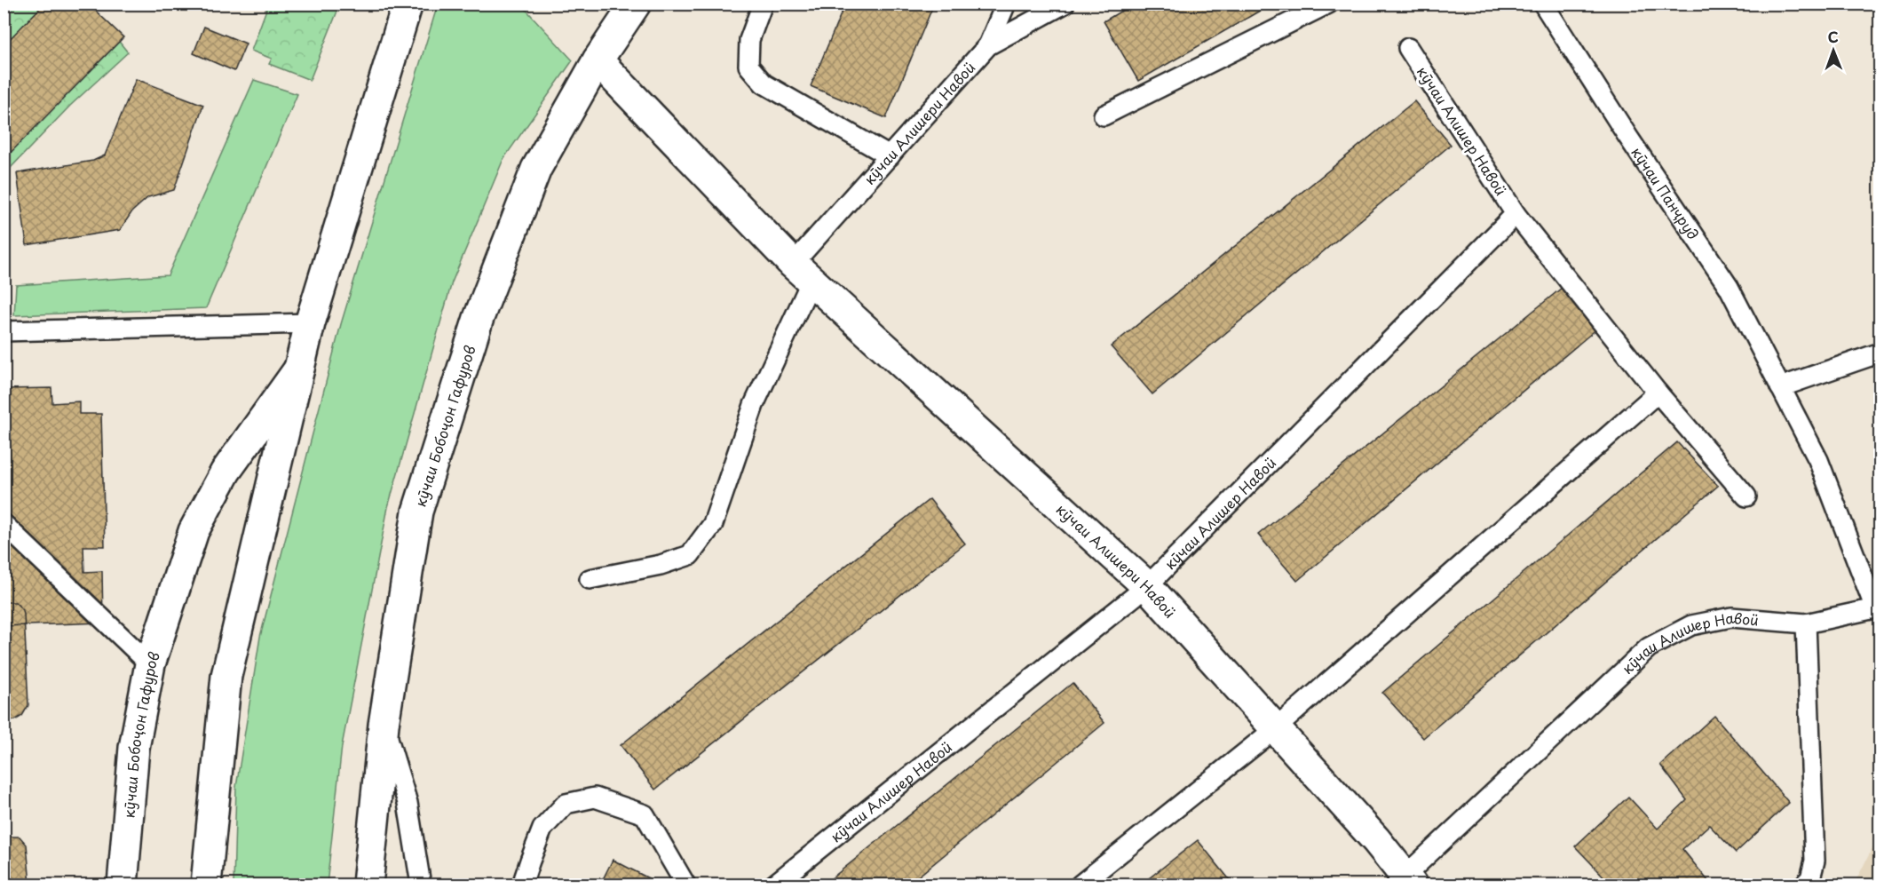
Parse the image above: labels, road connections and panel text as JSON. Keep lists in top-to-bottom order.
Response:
{
  "streets": {
    "main road": ["кӯчаи Алишери Навоӣ", "кӯчаи Бобоҷон Гафуров"],
    "lane": ["кӯчаи Алишер Навоӣ", "кӯчаи Панҷруд"]
  },
  "crossings": [
    ["кӯчаи Алишери Навоӣ", "кӯчаи Алишер Навоӣ"],
    ["кӯчаи Алишери Навоӣ", "кӯчаи Бобоҷон Гафуров"],
    ["кӯчаи Алишер Навоӣ", "кӯчаи Панҷруд"]
  ],
  "north": "top"
}
